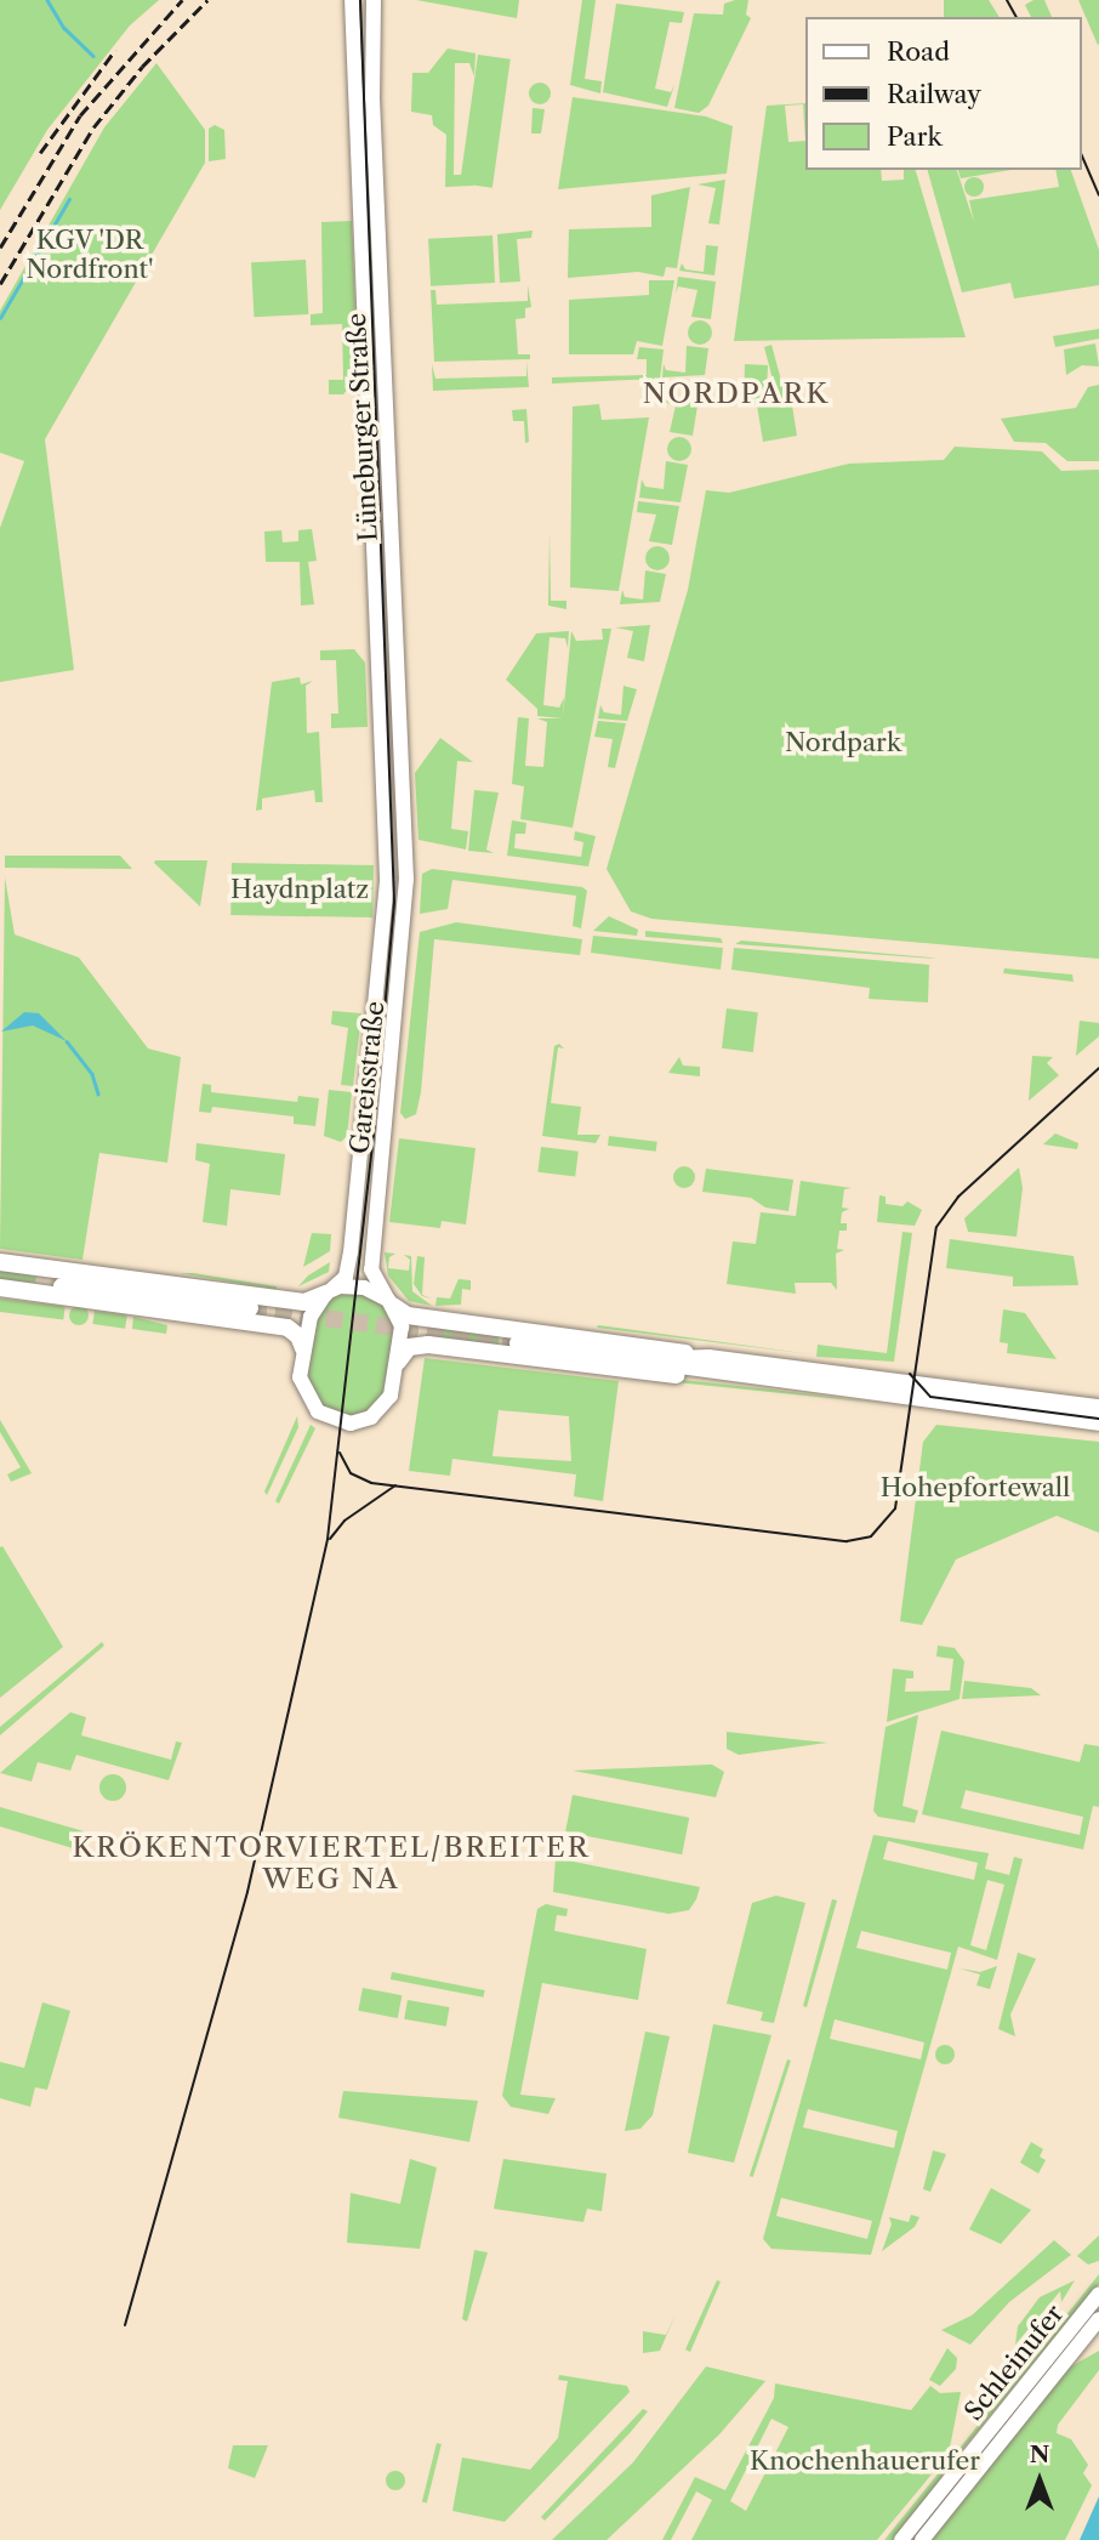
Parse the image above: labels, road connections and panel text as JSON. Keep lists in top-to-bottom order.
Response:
{
  "streets": {
    "main road": ["Lüneburger Straße", "Gareisstraße", "Schleinufer"]
  },
  "crossings": [
    ["Lüneburger Straße", "Gareisstraße"]
  ],
  "districts": ["NORDPARK", "KRÖKENTORVIERTEL/BREITER WEG NA"],
  "parks": [
    "KGV 'DR Nordfront'",
    "Nordpark",
    "Haydnplatz",
    "Hohepfortewall",
    "Knochenhauerufer"
  ],
  "legend": ["Road", "Railway", "Park"],
  "north": "top"
}
